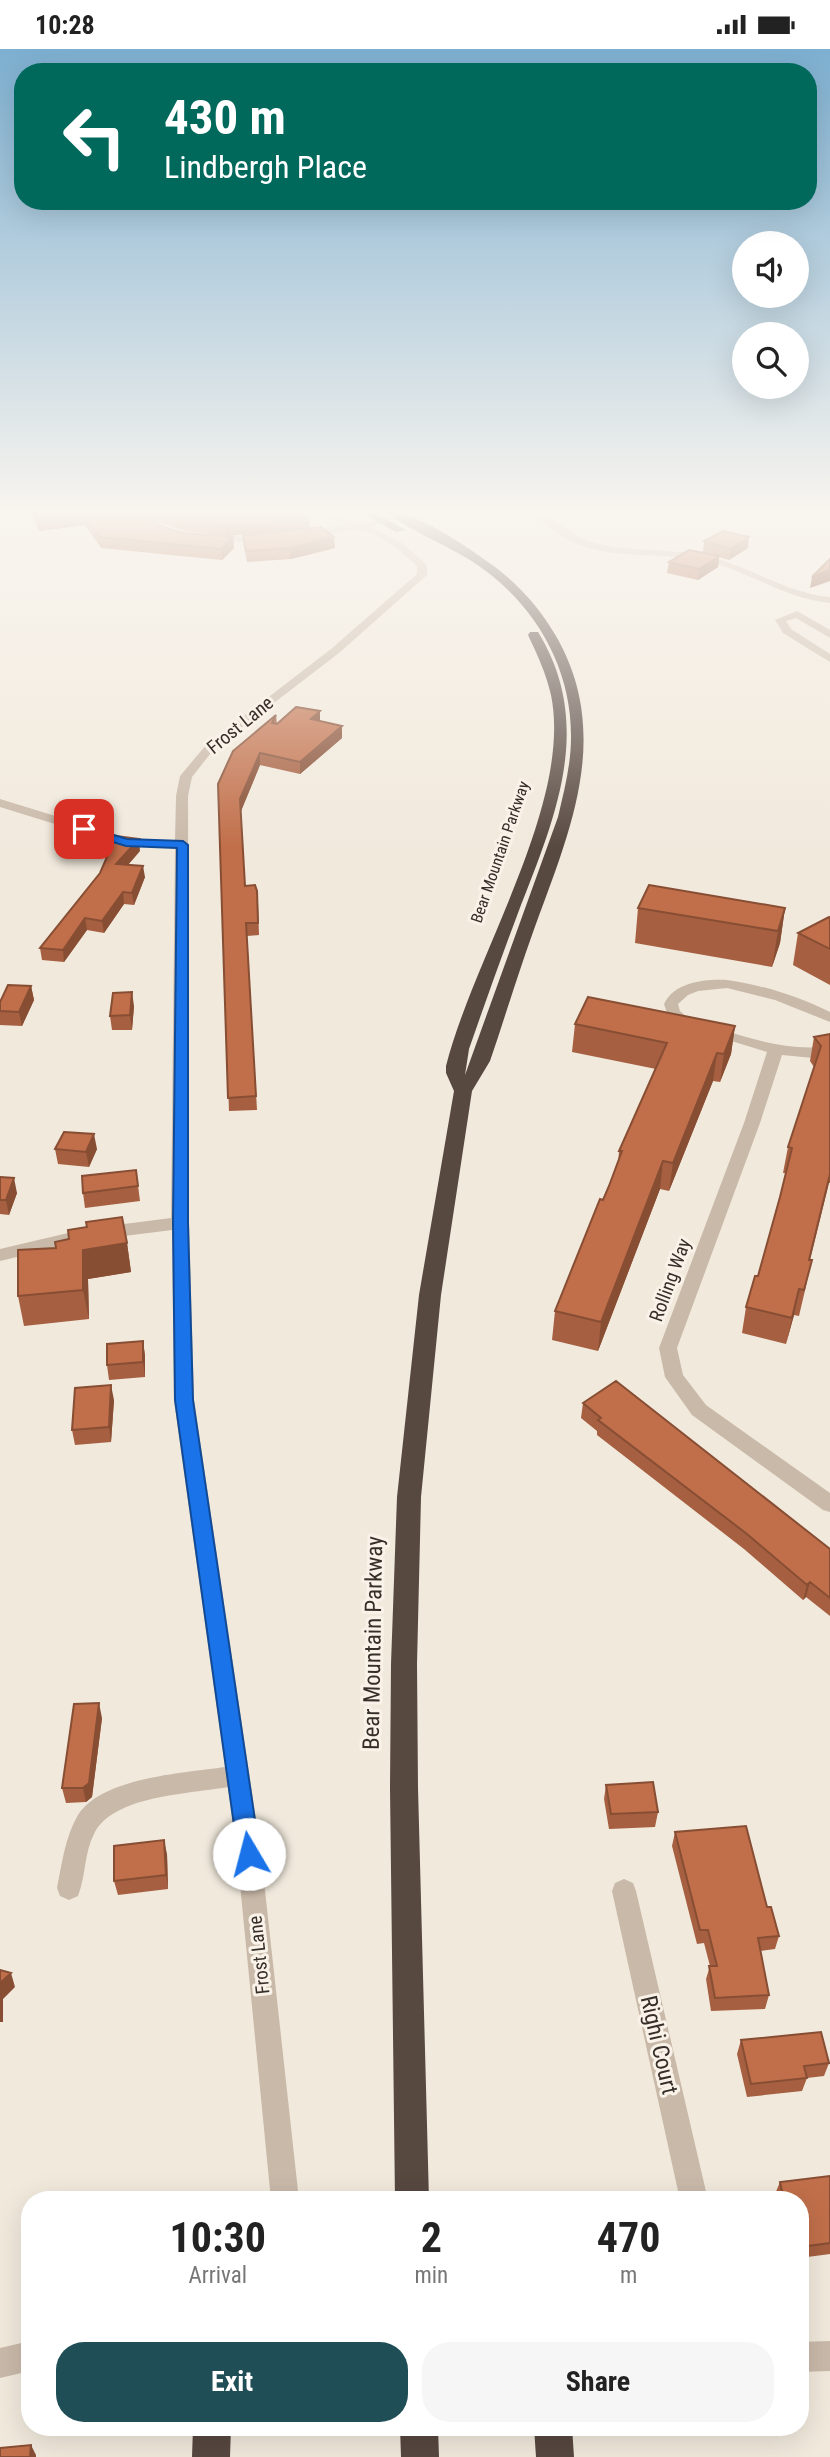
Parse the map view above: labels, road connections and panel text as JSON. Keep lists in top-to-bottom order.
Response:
{
  "streets": {
    "highway": ["Bear Mountain Parkway"],
    "street": ["Frost Lane", "Rolling Way", "Righi Court"]
  },
  "page": {
    "status": "10:28",
    "turn": ["430 m", "Lindbergh Place"],
    "eta": [
      "10:30",
      "Arrival",
      "2",
      "min",
      "470",
      "m"
    ],
    "buttons": ["Exit", "Share"]
  }
}
